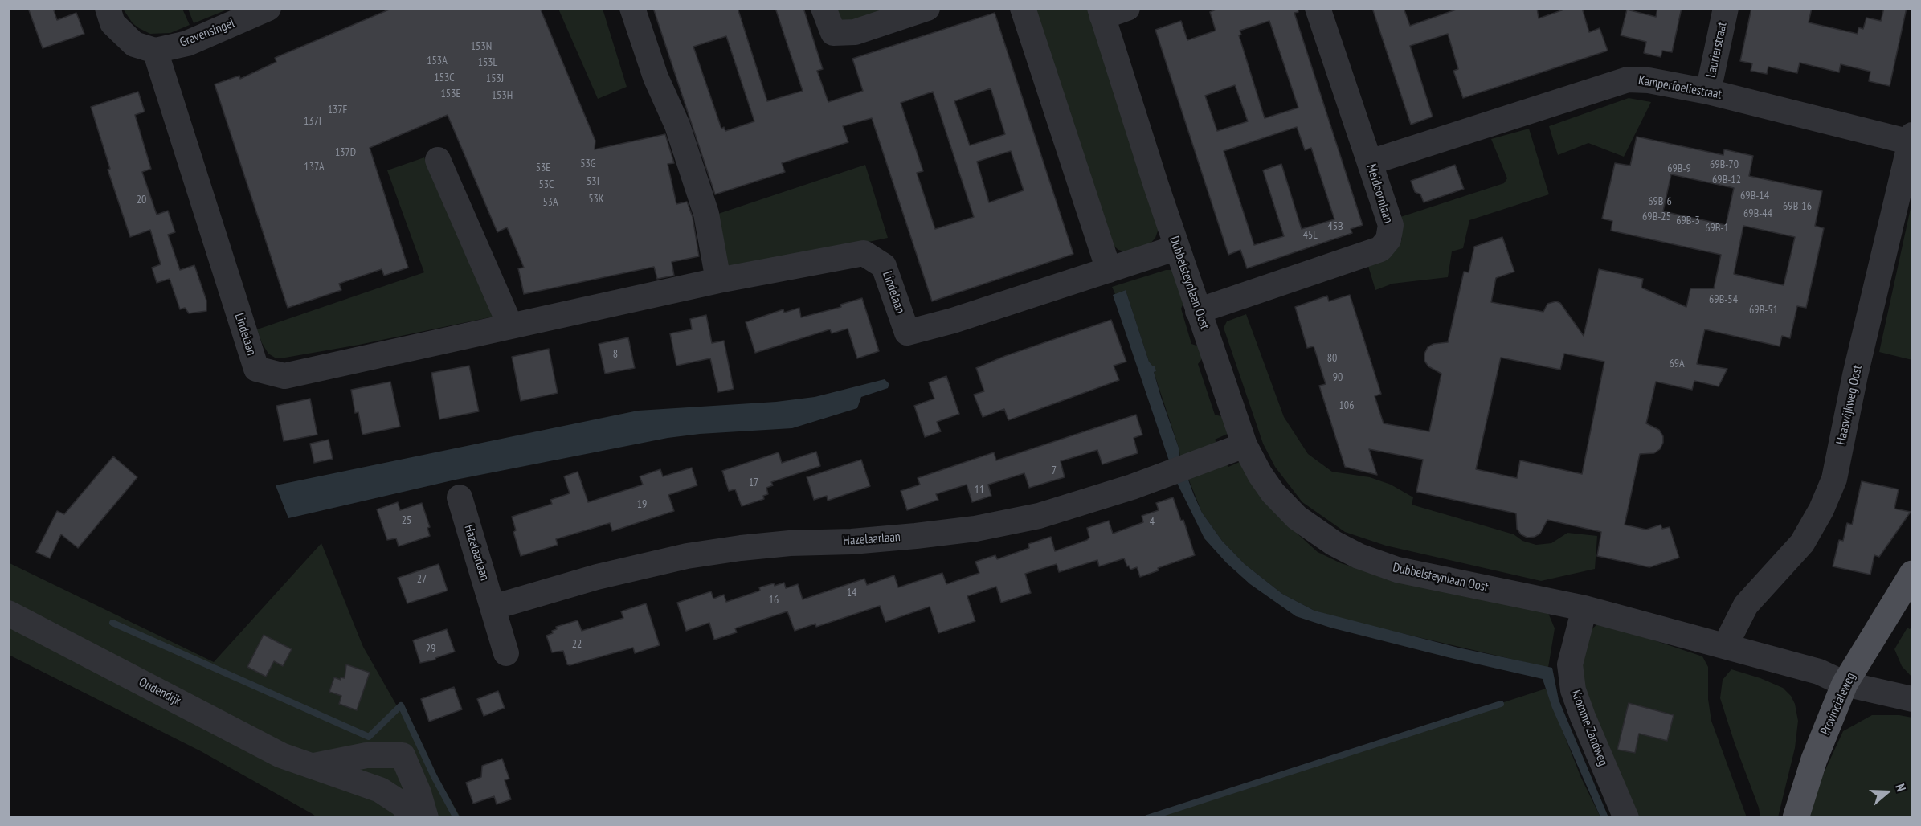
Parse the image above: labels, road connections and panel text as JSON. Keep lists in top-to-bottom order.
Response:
{
  "streets": {
    "main road": ["Provincialeweg"],
    "street": [
      "Gravensingel",
      "Laurierstraat",
      "Kamperfoeliestraat",
      "Meidoornlaan",
      "Dubbelsteynlaan Oost",
      "Lindelaan",
      "Haaswijkweg Oost",
      "Hazelaarlaan",
      "Oudendijk",
      "Kromme Zandweg"
    ]
  },
  "crossings": [
    ["Gravensingel", "Lindelaan"],
    ["Laurierstraat", "Kamperfoeliestraat"],
    ["Kamperfoeliestraat", "Meidoornlaan"],
    ["Kamperfoeliestraat", "Haaswijkweg Oost"],
    ["Meidoornlaan", "Dubbelsteynlaan Oost"],
    ["Dubbelsteynlaan Oost", "Lindelaan"],
    ["Dubbelsteynlaan Oost", "Haaswijkweg Oost"],
    ["Dubbelsteynlaan Oost", "Hazelaarlaan"],
    ["Dubbelsteynlaan Oost", "Provincialeweg"],
    ["Dubbelsteynlaan Oost", "Kromme Zandweg"]
  ],
  "house_numbers": [
    "153N",
    "153A",
    "153L",
    "153C",
    "153J",
    "153E",
    "153H",
    "137F",
    "137I",
    "137D",
    "53G",
    "69B-70",
    "137A",
    "53E",
    "69B-9",
    "69B-12",
    "53I",
    "53C",
    "69B-14",
    "53K",
    "20",
    "69B-6",
    "53A",
    "69B-16",
    "69B-44",
    "69B-25",
    "69B-3",
    "45B",
    "69B-1",
    "45E",
    "69B-54",
    "69B-51",
    "8",
    "80",
    "69A",
    "90",
    "106",
    "7",
    "17",
    "11",
    "19",
    "25",
    "4",
    "27",
    "14",
    "16",
    "22",
    "29"
  ],
  "north": "right"
}
